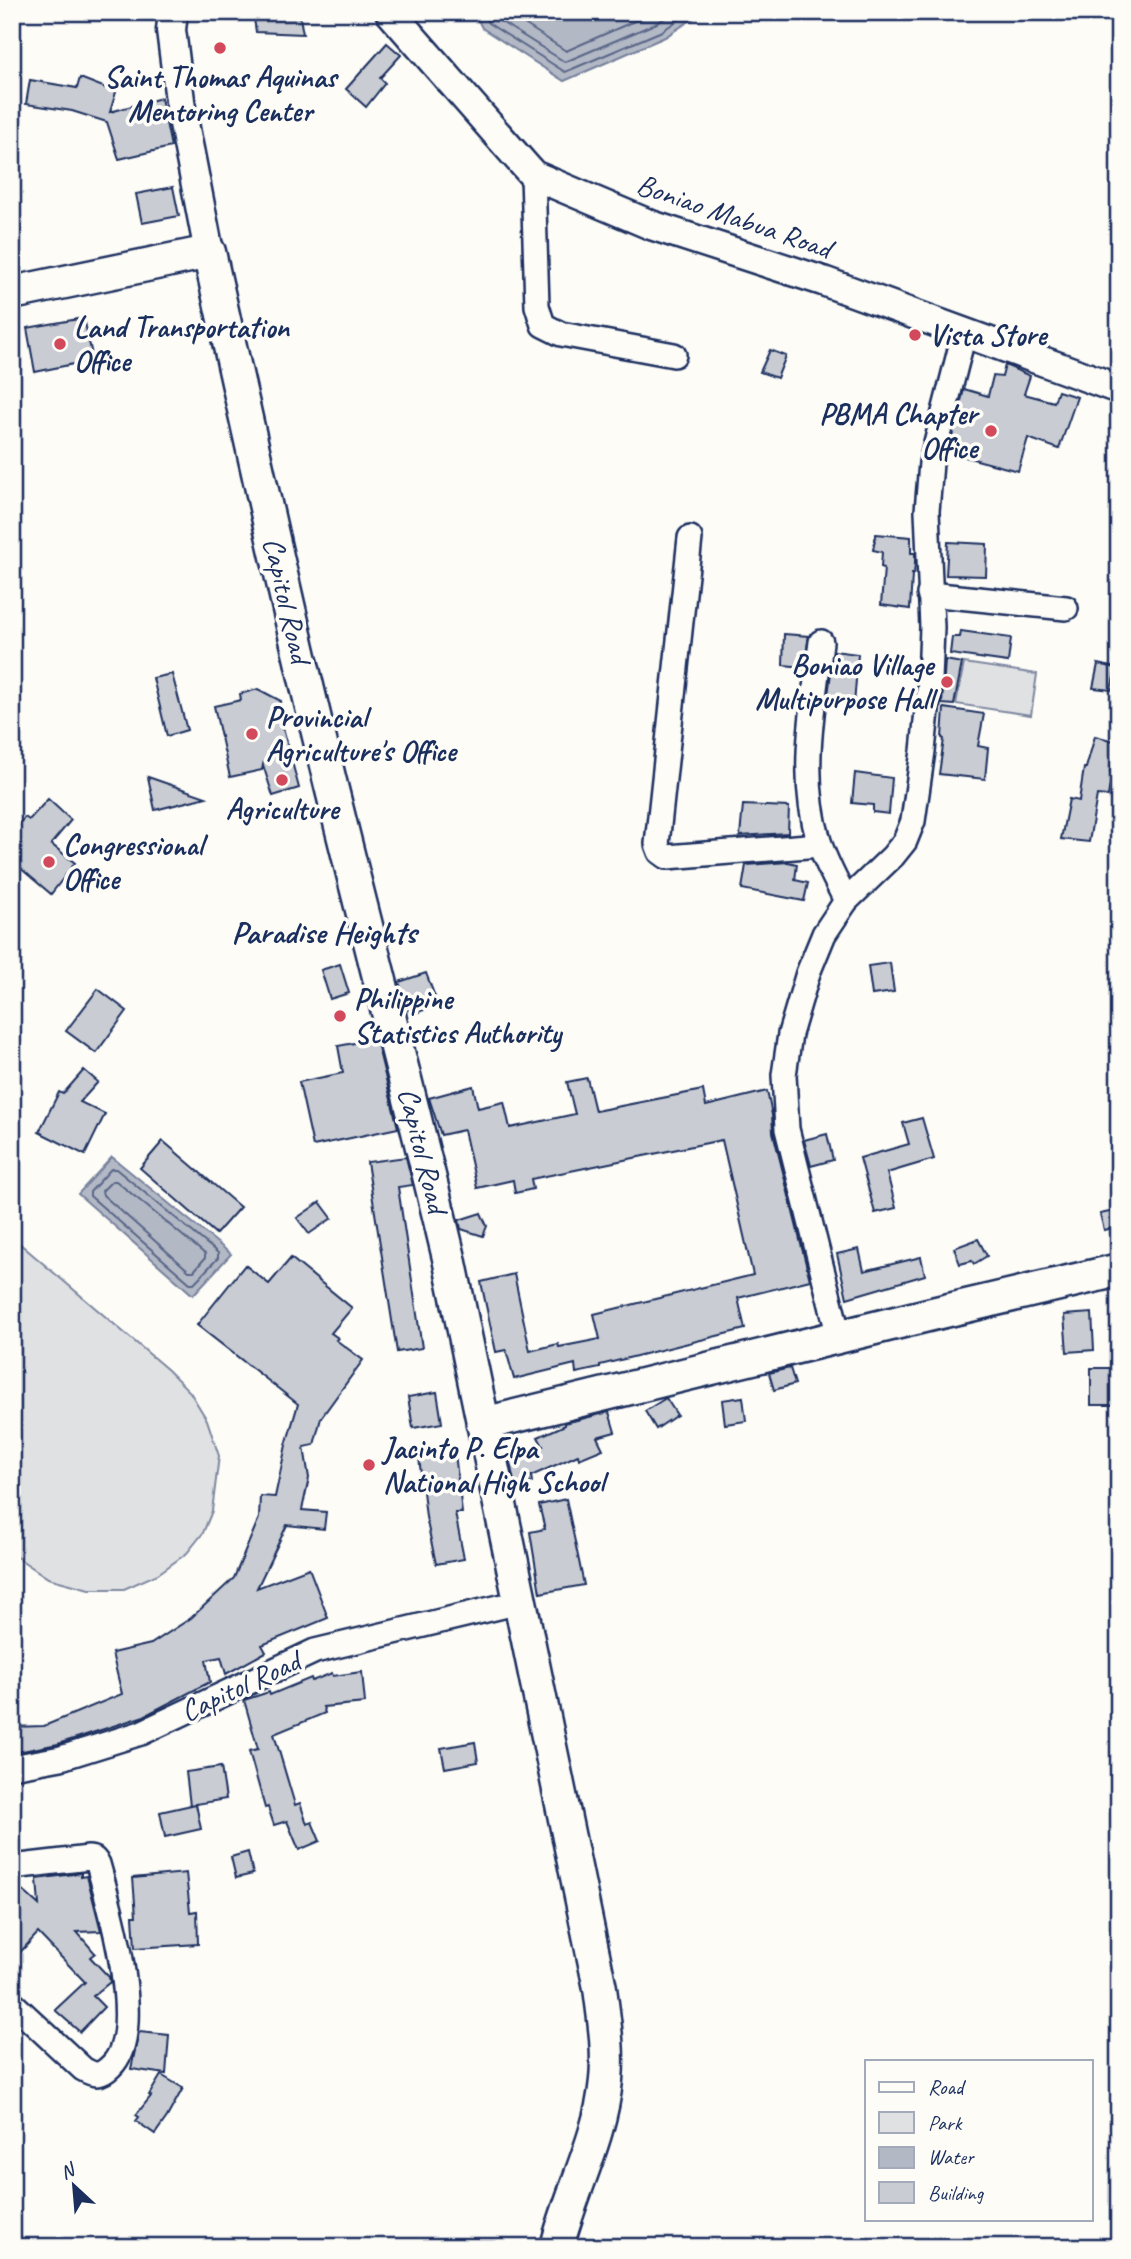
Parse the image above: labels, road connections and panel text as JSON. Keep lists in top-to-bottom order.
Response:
{
  "streets": {
    "main road": ["Capitol Road"],
    "street": ["Boniao Mabua Road"]
  },
  "districts": ["Paradise Heights"],
  "places": [
    "Saint Thomas Aquinas Mentoring Center",
    "Vista Store",
    "Land Transportation Office",
    "PBMA Chapter Office",
    "Boniao Village Multipurpose Hall",
    "Provincial Agriculture's Office",
    "Agriculture",
    "Congressional Office",
    "Philippine Statistics Authority",
    "Jacinto P. Elpa National High School"
  ],
  "legend": [
    "Road",
    "Park",
    "Water",
    "Building"
  ],
  "north": "top left"
}
